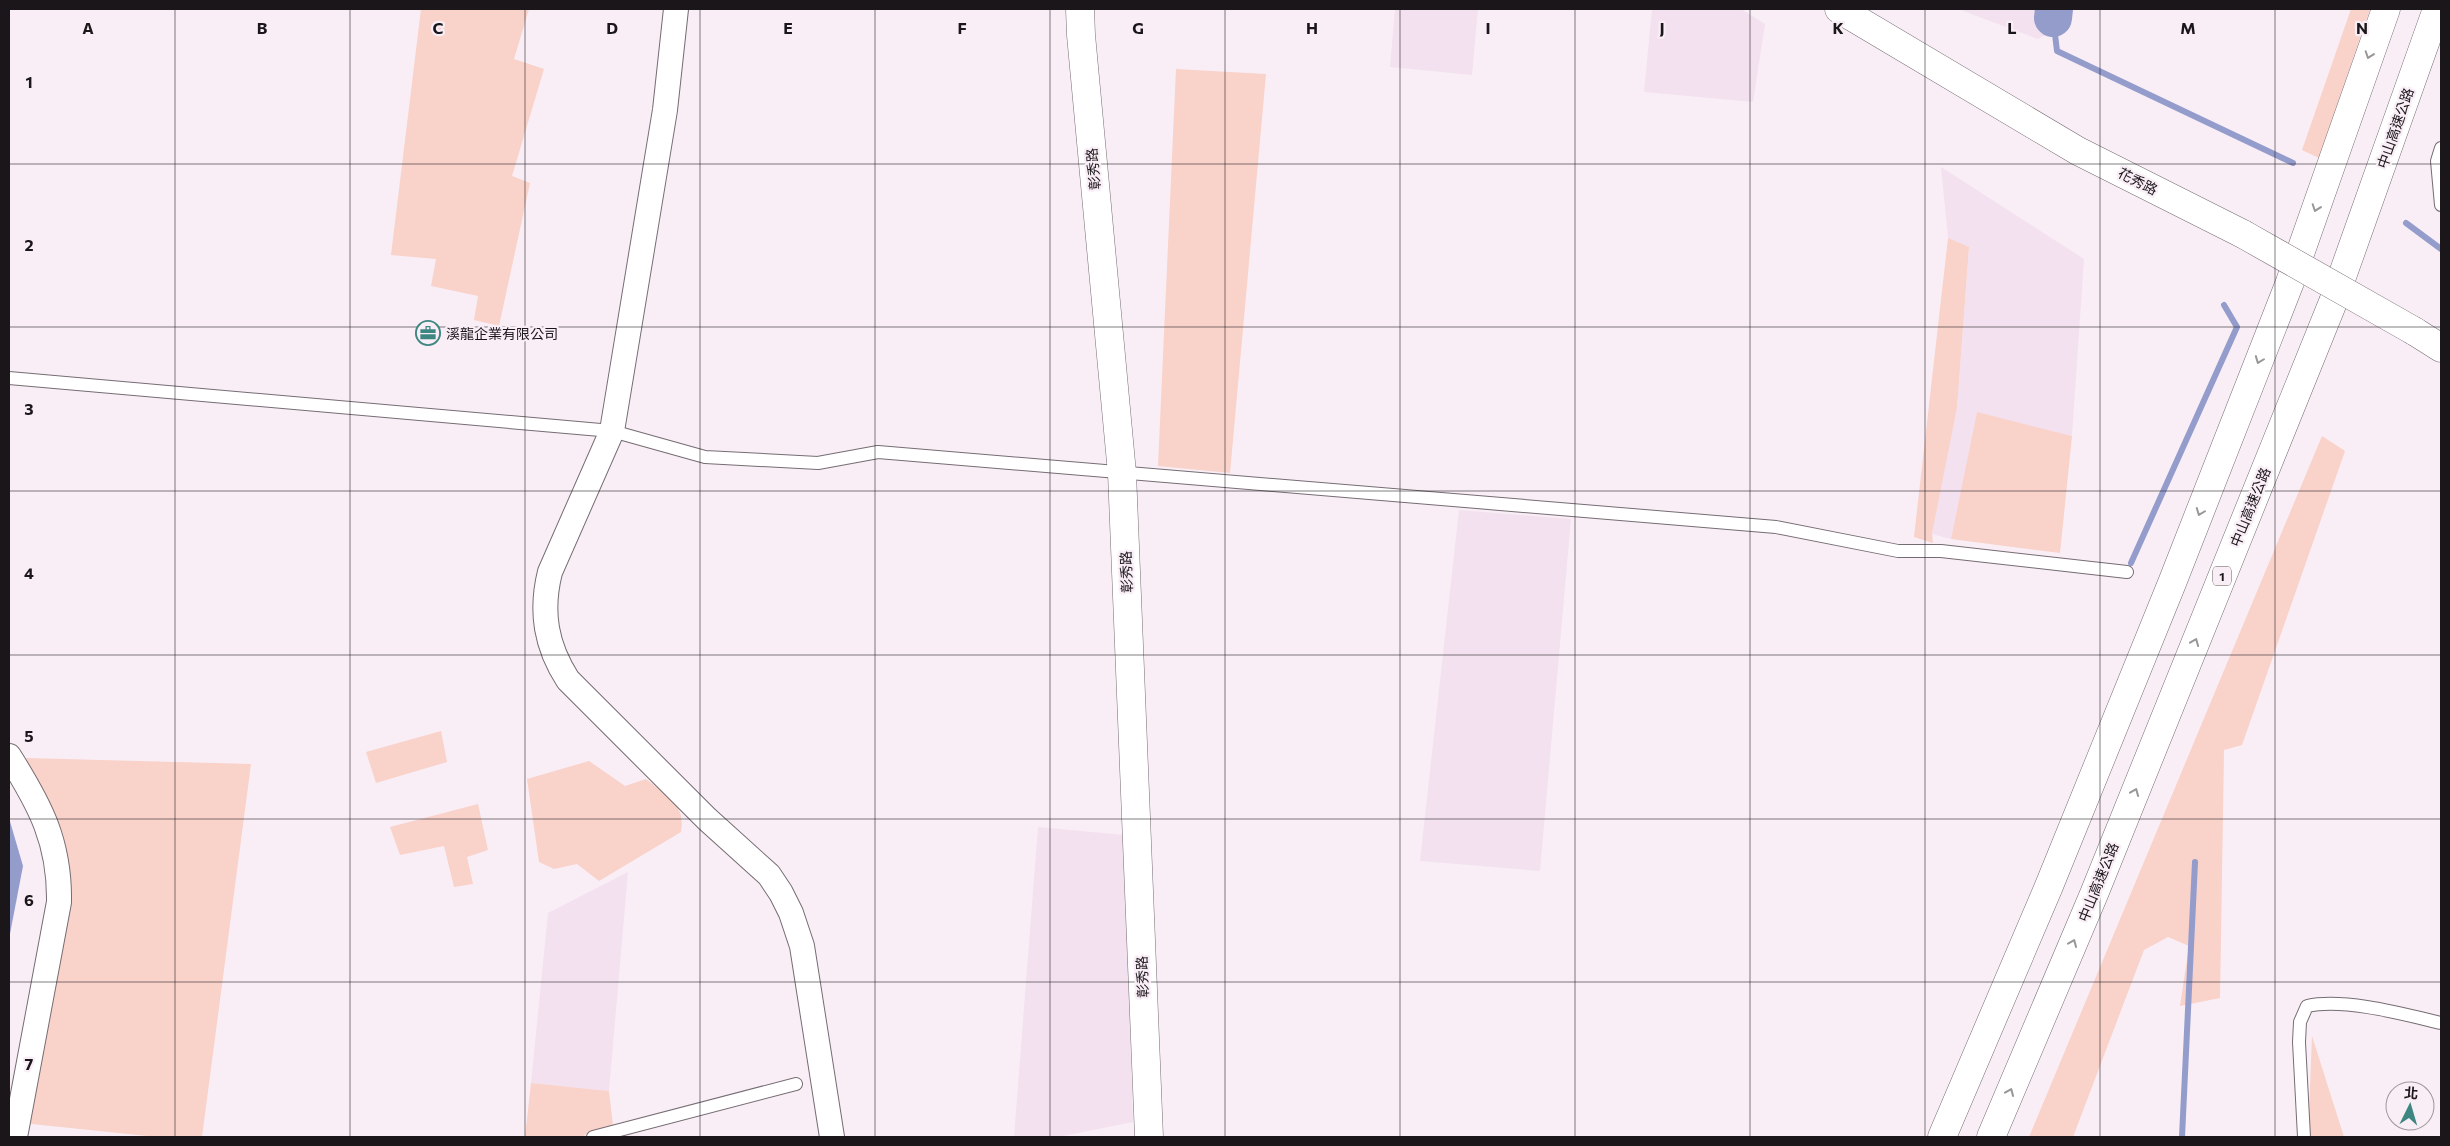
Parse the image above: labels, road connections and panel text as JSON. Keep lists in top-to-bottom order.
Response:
{
  "streets": {
    "main road": [
      "中山高速公路",
      "彰秀路",
      "花秀路",
      "1"
    ]
  },
  "places": {
    "office": ["溪龍企業有限公司"]
  },
  "north": "top",
  "grid": {
    "columns": [
      "A",
      "B",
      "C",
      "D",
      "E",
      "F",
      "G",
      "H",
      "I",
      "J",
      "K",
      "L",
      "M",
      "N"
    ],
    "rows": [
      "1",
      "2",
      "3",
      "4",
      "5",
      "6",
      "7"
    ]
  }
}
